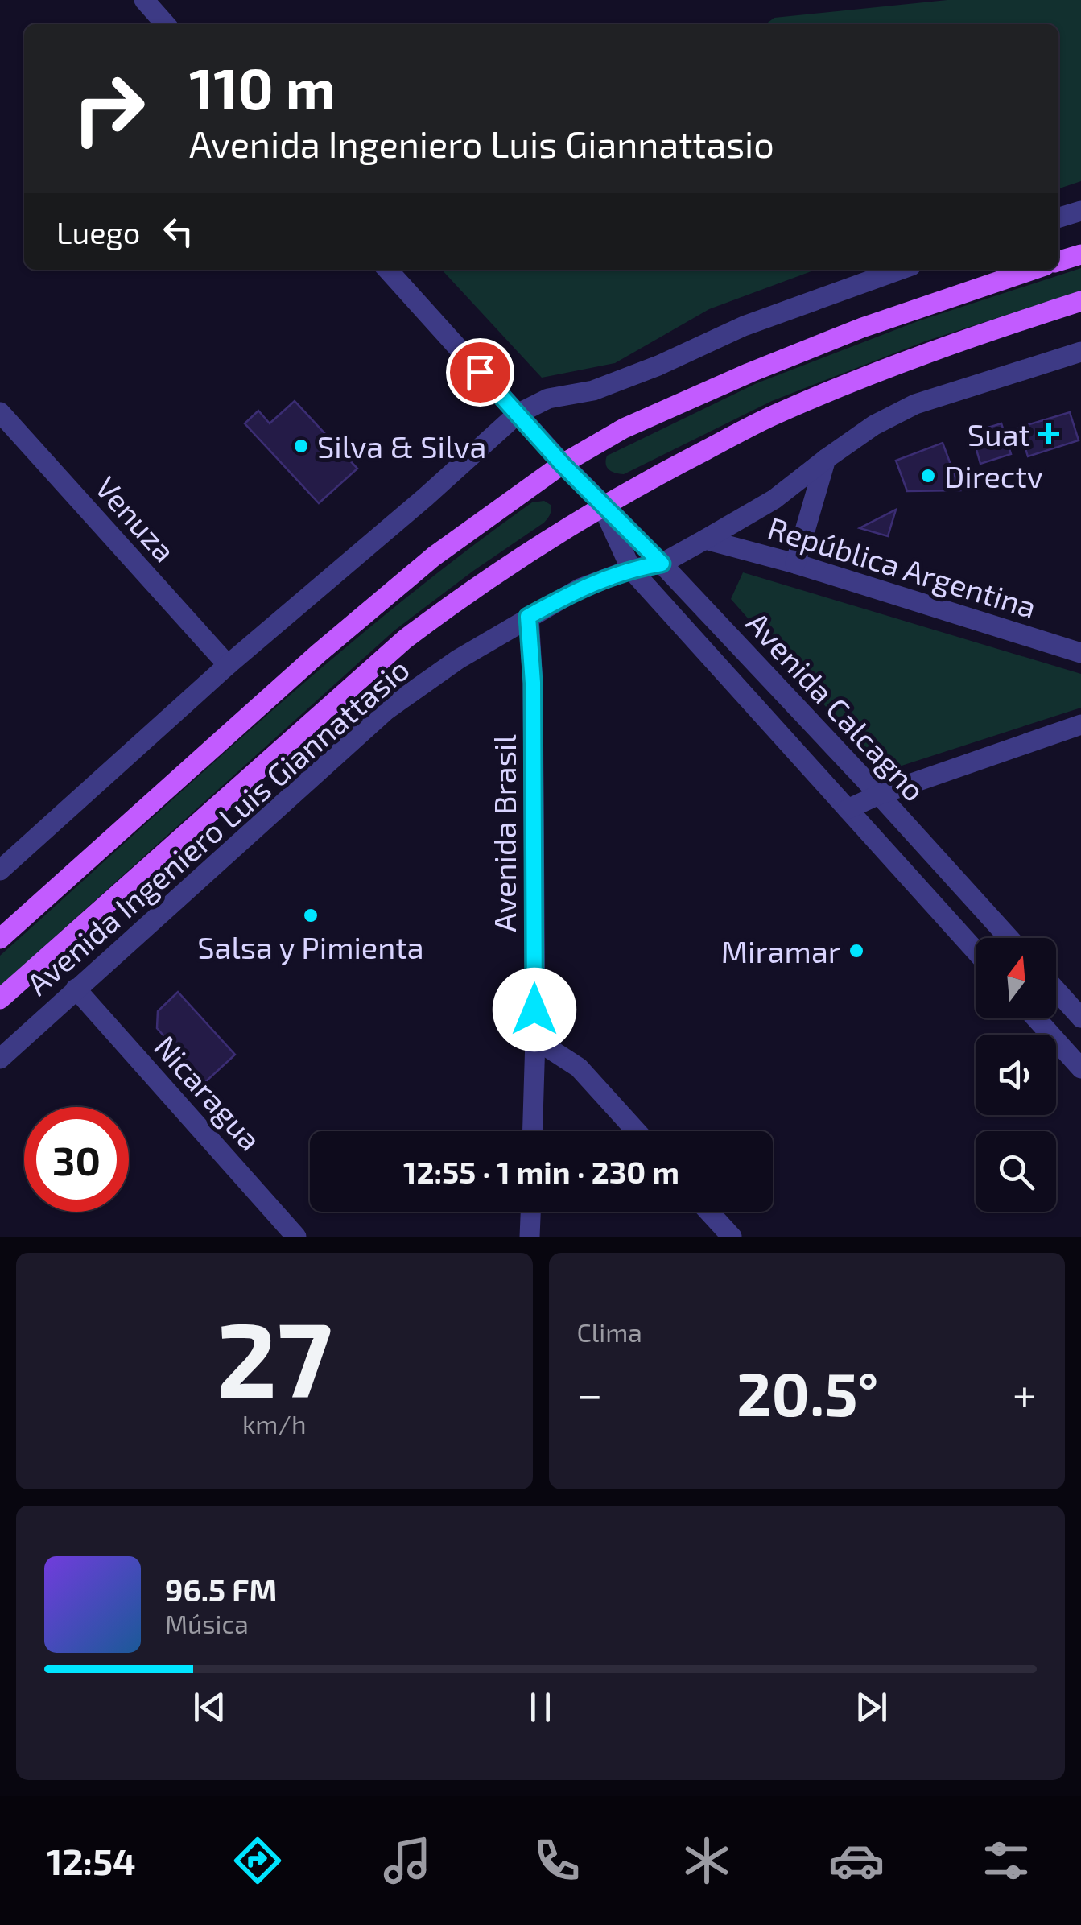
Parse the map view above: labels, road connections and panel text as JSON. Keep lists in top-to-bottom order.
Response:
{
  "streets": {
    "main road": ["Avenida Ingeniero Luis Giannattasio"],
    "street": [
      "Venuza",
      "República Argentina",
      "Avenida Calcagno",
      "Avenida Brasil",
      "Nicaragua"
    ]
  },
  "crossings": [
    ["República Argentina", "Avenida Ingeniero Luis Giannattasio"],
    ["Avenida Calcagno", "Avenida Ingeniero Luis Giannattasio"],
    ["Avenida Ingeniero Luis Giannattasio", "Avenida Brasil"],
    ["Avenida Ingeniero Luis Giannattasio", "Nicaragua"]
  ],
  "places": {
    "health": ["Suat"],
    "other": [
      "Silva & Silva",
      "Directv",
      "Salsa y Pimienta",
      "Miramar"
    ]
  },
  "north": "top",
  "page": {
    "turn": ["110 m", "Avenida Ingeniero Luis Giannattasio"],
    "then": "Luego",
    "limit": "30",
    "trip": "12:55 · 1 min · 230 m",
    "tile": [
      ["27", "km/h"],
      "Clima"
    ],
    "heat": ["−", "20.5°", "+"],
    "song": ["96.5 FM", "Música"],
    "tabs": "12:54"
  }
}
